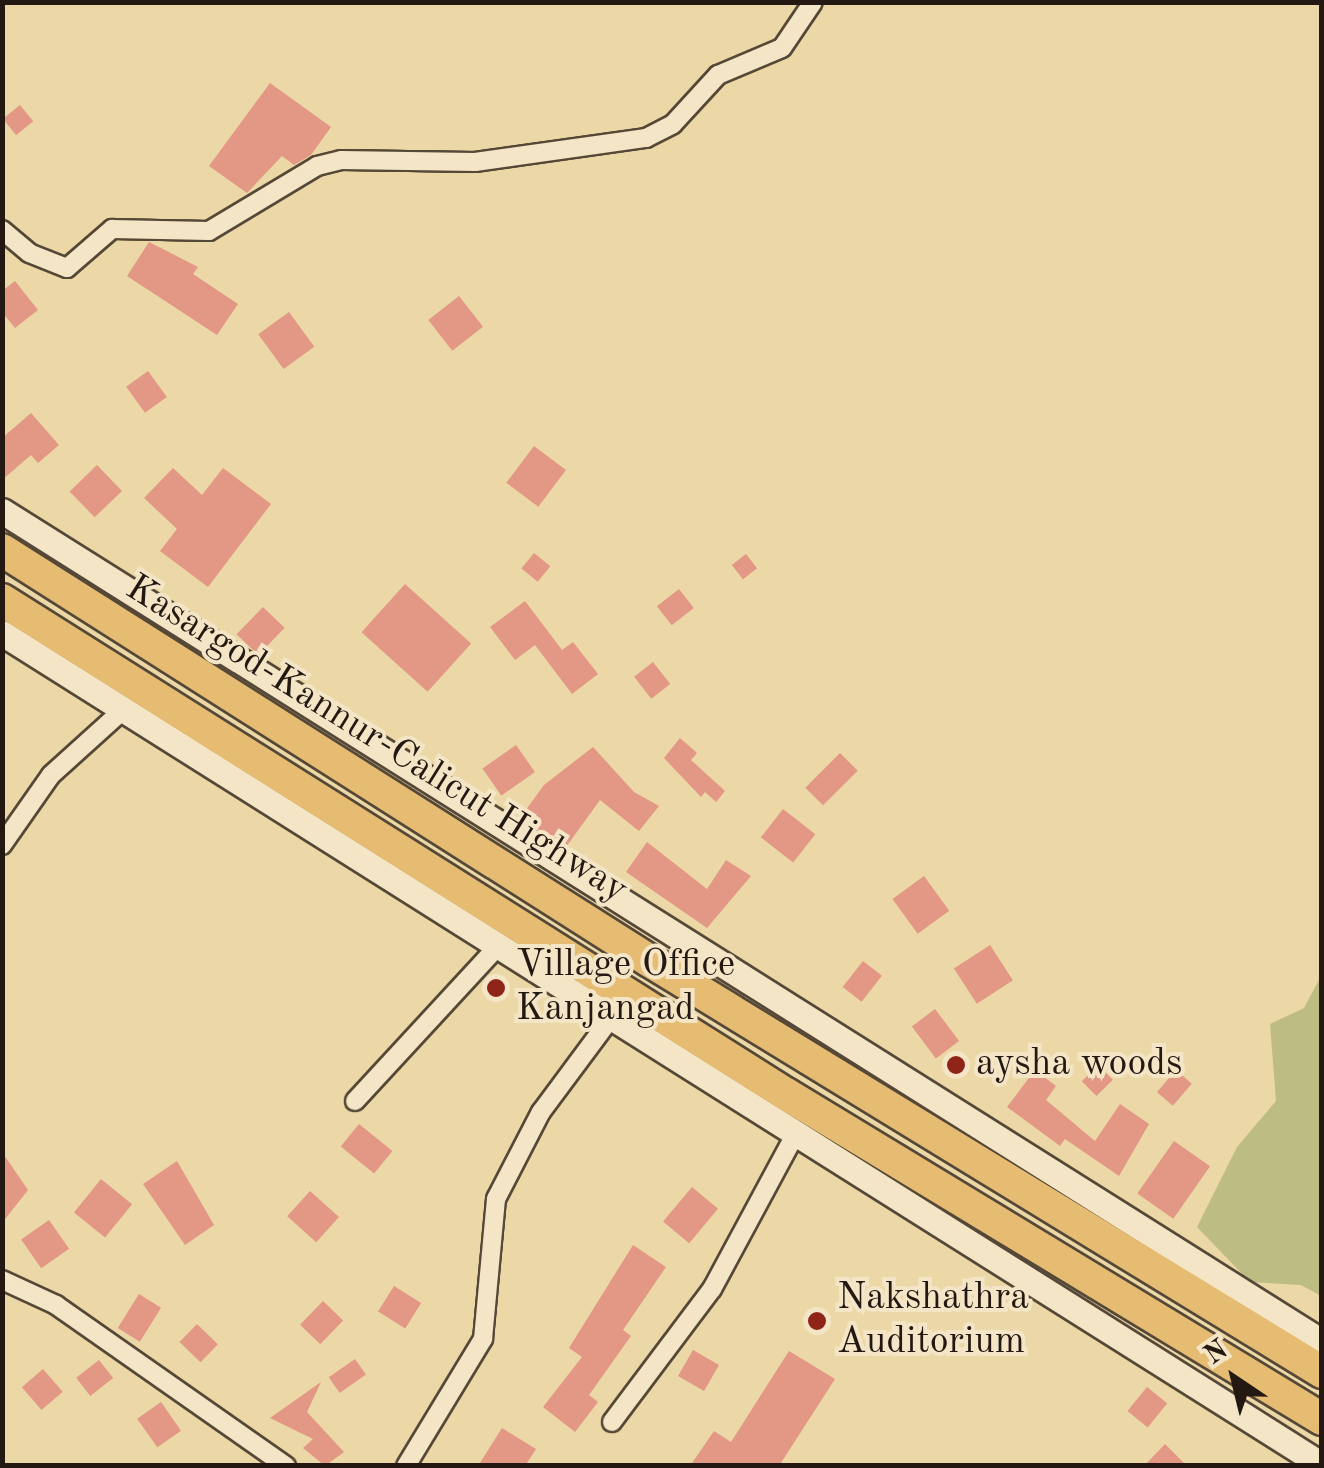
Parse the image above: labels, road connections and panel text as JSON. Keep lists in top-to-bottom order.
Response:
{
  "streets": {
    "highway": ["Kasargod-Kannur-Calicut Highway"]
  },
  "places": ["Village Office Kanjangad", "aysha woods", "Nakshathra Auditorium"],
  "north": "top left"
}
